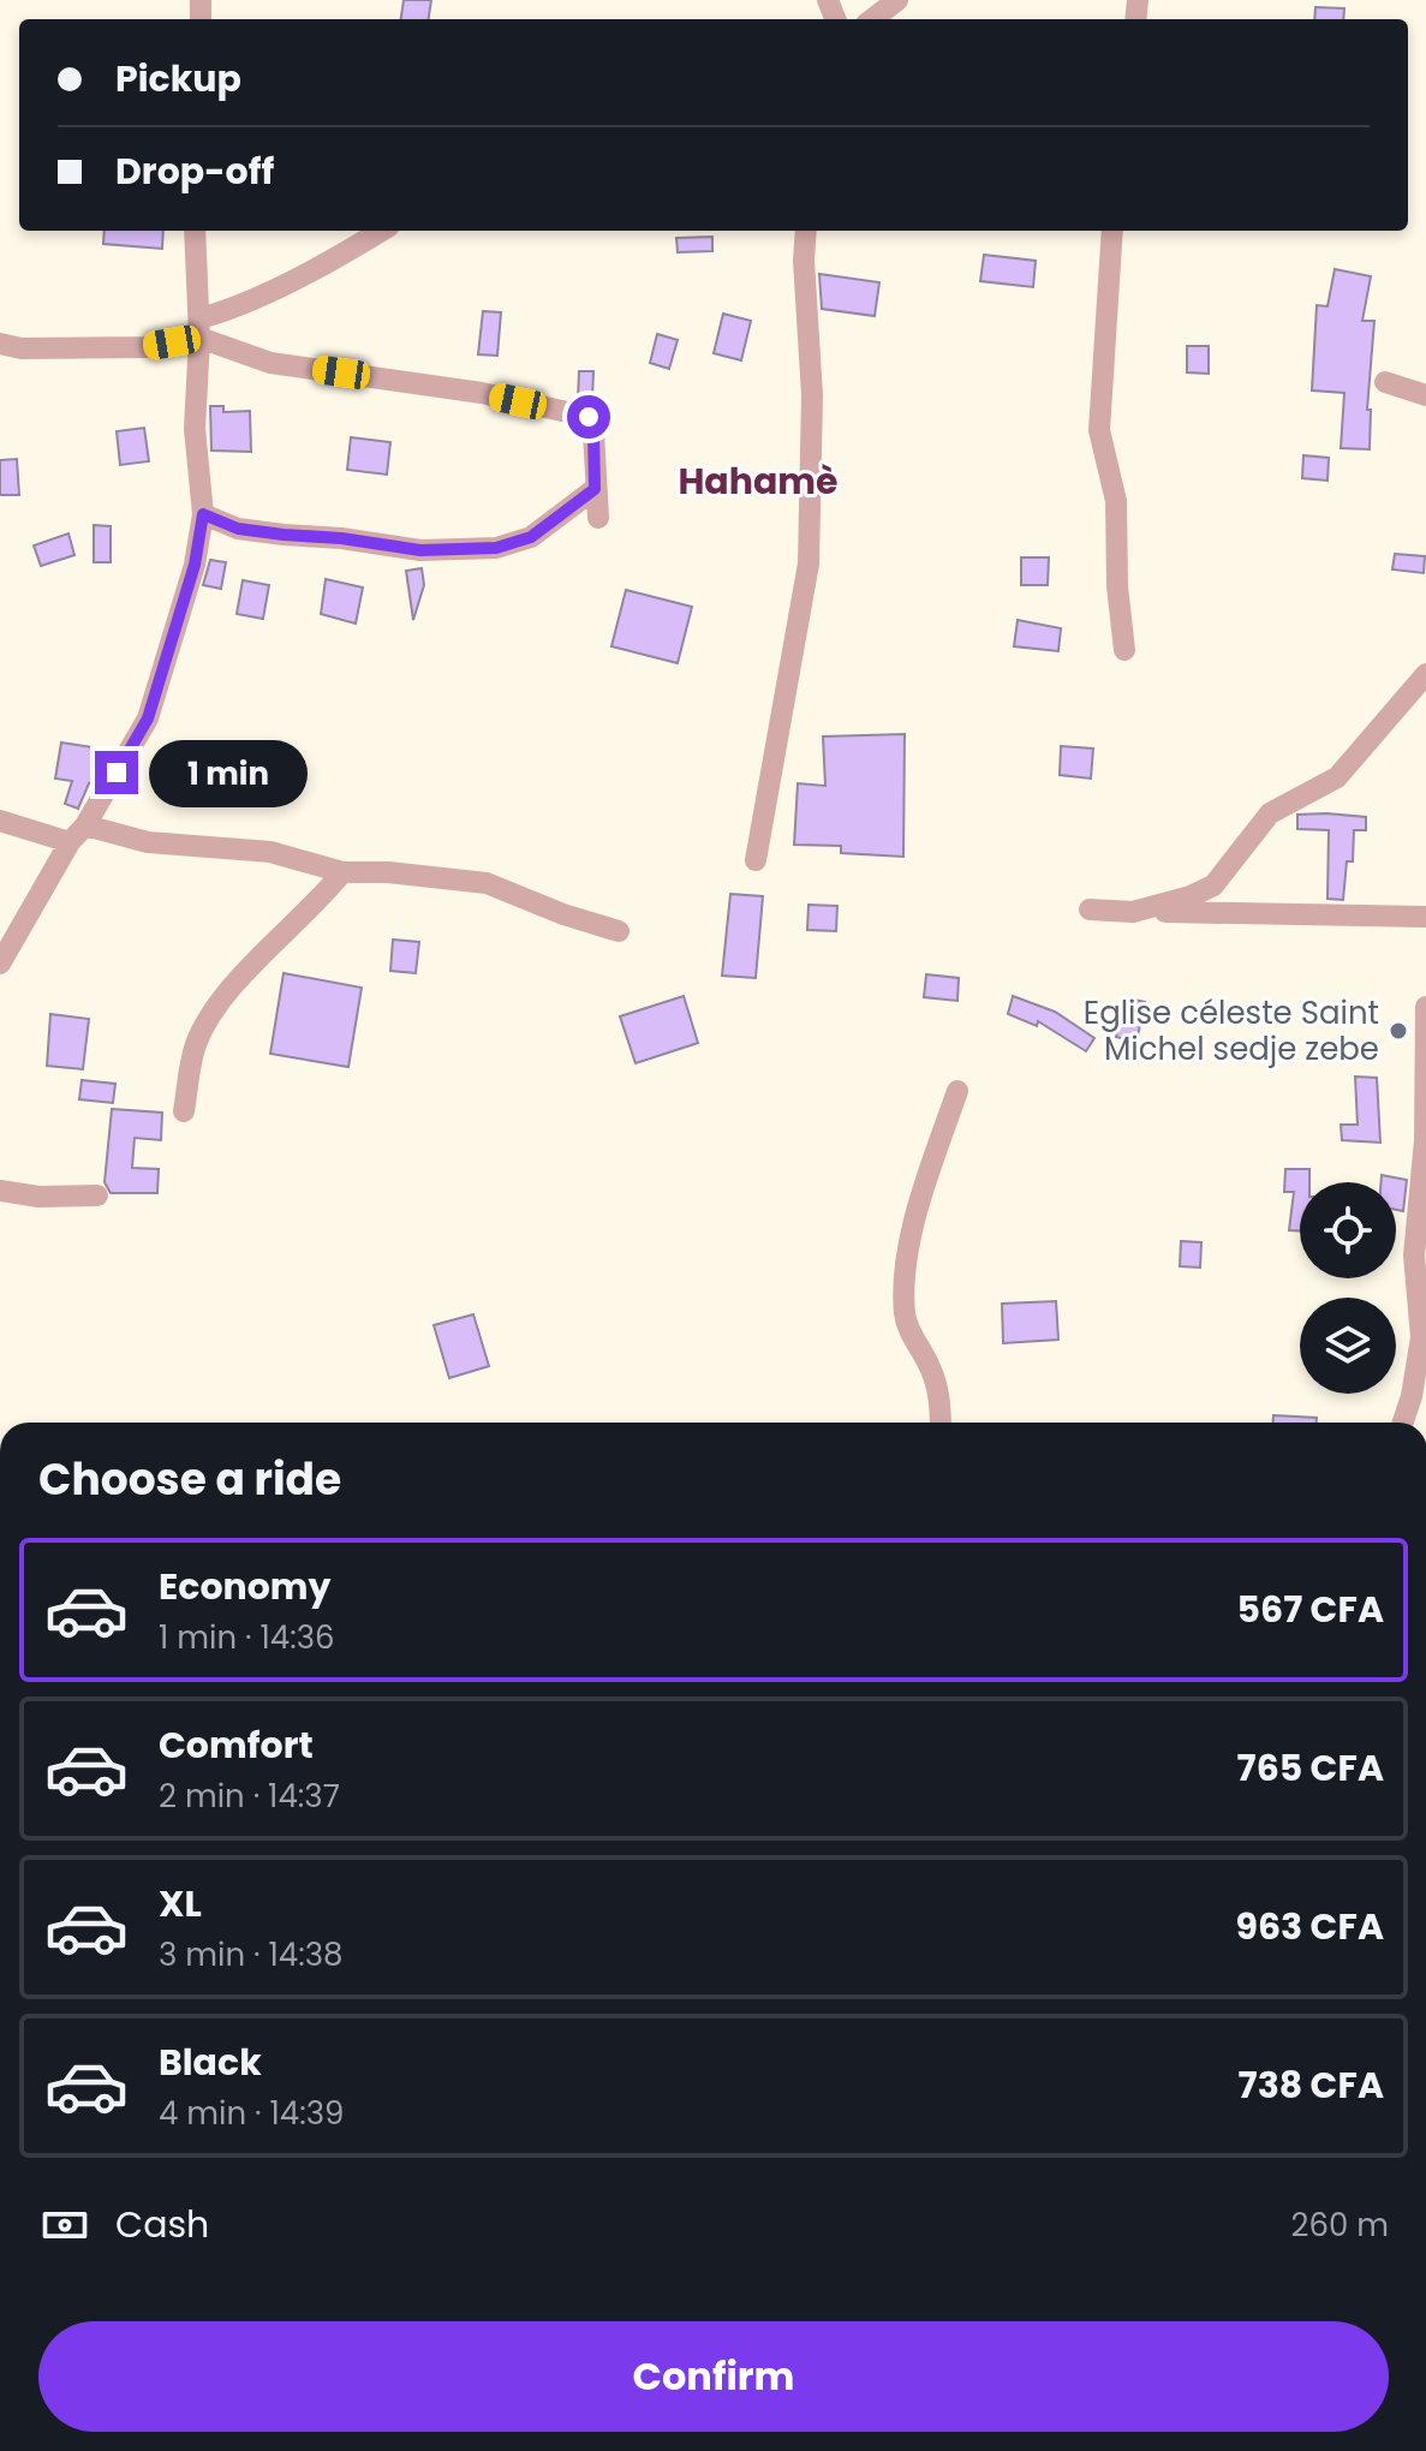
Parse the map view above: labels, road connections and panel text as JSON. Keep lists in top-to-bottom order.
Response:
{
  "districts": ["Hahamè"],
  "places": ["Eglise céleste Saint Michel sedje zebe"],
  "page": {
    "banner": ["Pickup", "Drop-off"],
    "bubble": "1 min",
    "heading": "Choose a ride",
    "list": [
      {
        "name": "Economy",
        "note": "1 min · 14:36",
        "value": "567 CFA"
      },
      {
        "name": "Comfort",
        "note": "2 min · 14:37",
        "value": "765 CFA"
      },
      {
        "name": "XL",
        "note": "3 min · 14:38",
        "value": "963 CFA"
      },
      {
        "name": "Black",
        "note": "4 min · 14:39",
        "value": "738 CFA"
      }
    ],
    "pay": ["Cash", "260 m"],
    "buttons": "Confirm"
  }
}
